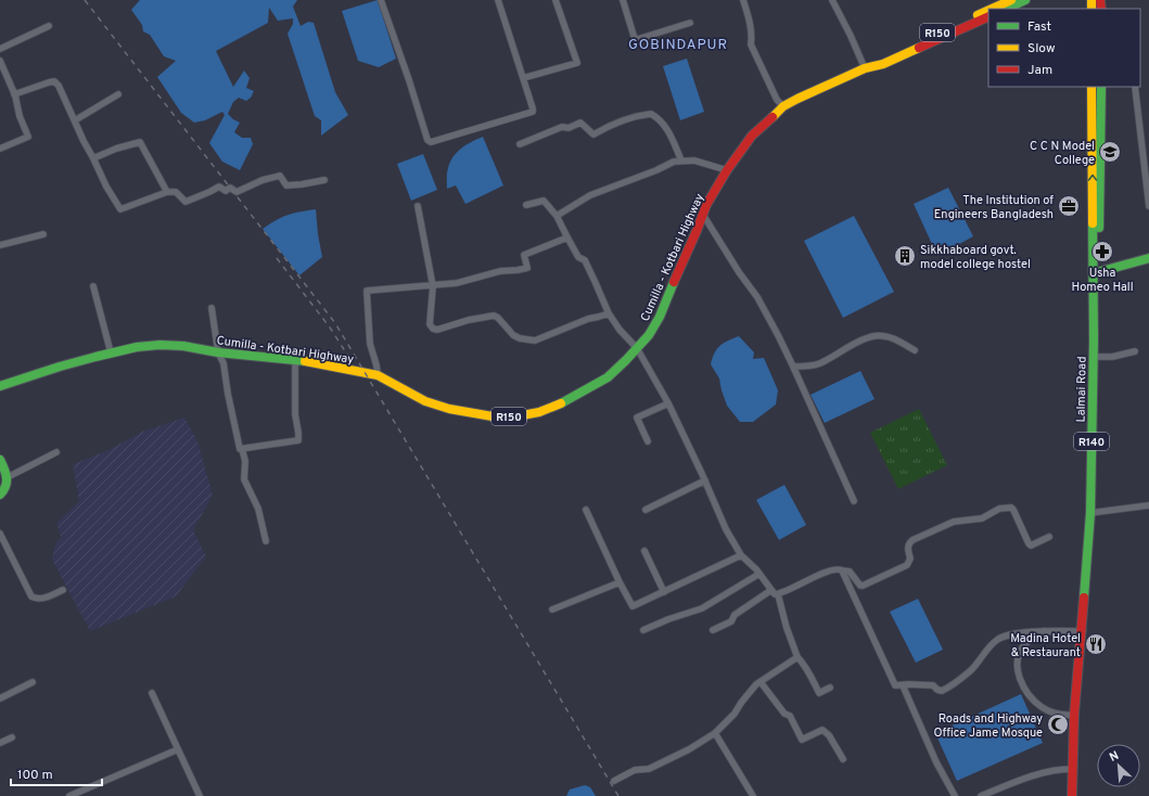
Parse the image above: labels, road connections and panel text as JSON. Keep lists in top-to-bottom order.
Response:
{
  "streets": {
    "main road": [
      "R150",
      "Cumilla - Kotbari Highway",
      "Lalmai Road",
      "R140"
    ]
  },
  "crossings": [
    ["R150", "Cumilla - Kotbari Highway"]
  ],
  "districts": ["GOBINDAPUR"],
  "places": {
    "school or university": ["C C N Model College"],
    "office": ["The Institution of Engineers Bangladesh"],
    "pharmacy": ["Usha Homeo Hall"],
    "building": ["Sikkhaboard govt. model college hostel"],
    "restaurant": ["Madina Hotel & Restaurant"],
    "mosque": ["Roads and Highway Office Jame Mosque"]
  },
  "legend": ["Fast", "Slow", "Jam"],
  "scale_bar": "100 m",
  "north": "top left"
}
